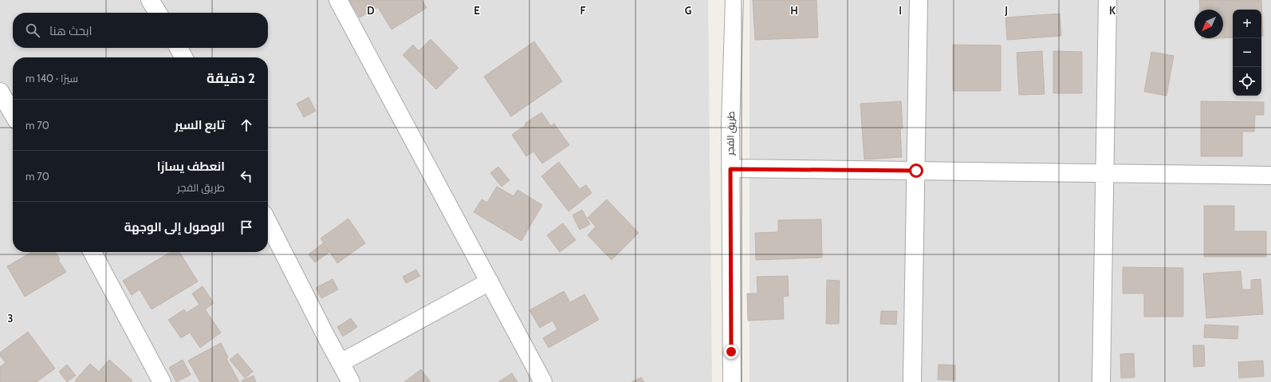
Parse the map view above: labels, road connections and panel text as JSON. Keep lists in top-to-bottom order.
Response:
{
  "streets": {
    "street": ["طريق الفجر"]
  },
  "north": "bottom left",
  "page": {
    "map_buttons": ["+", "−"],
    "search": "ابحث هنا",
    "heading": ["2 دقيقة", "سيرًا · 140 m"],
    "list": [
      ["تابع السير", "70 m"],
      ["انعطف يسارًا", "طريق الفجر", "70 m"],
      "الوصول إلى الوجهة"
    ]
  },
  "grid": {
    "columns": [
      "D",
      "E",
      "F",
      "G",
      "H",
      "I",
      "J",
      "K"
    ],
    "rows": ["3"]
  }
}
